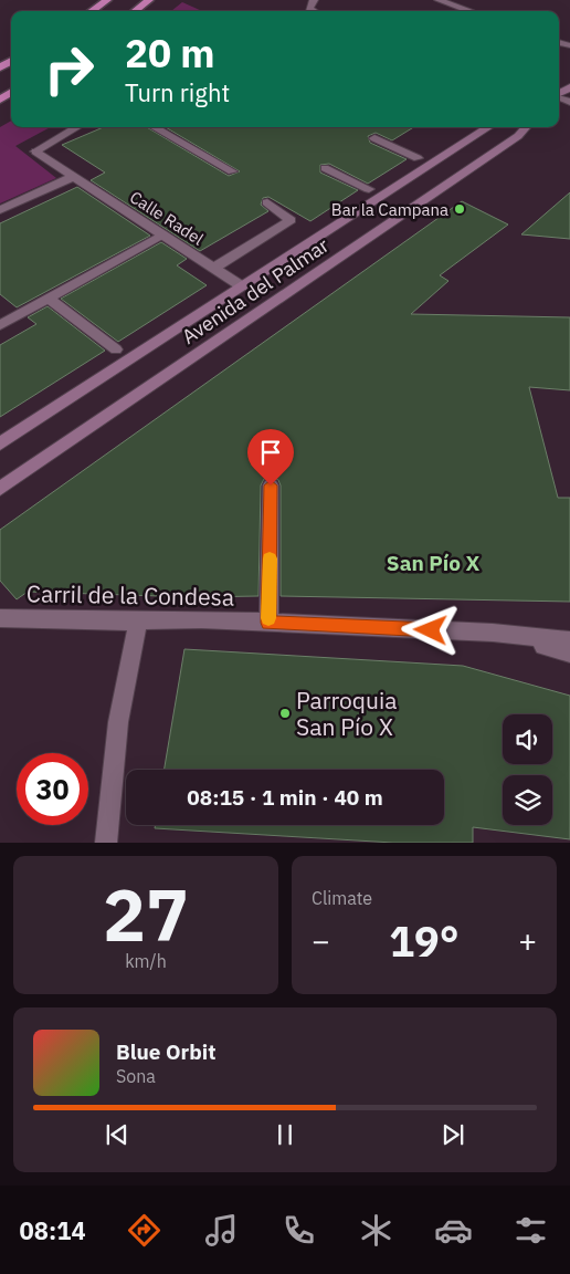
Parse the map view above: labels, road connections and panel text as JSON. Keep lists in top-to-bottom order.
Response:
{
  "streets": {
    "main road": ["Avenida del Palmar"],
    "street": ["Calle Radel", "Carril de la Condesa"]
  },
  "crossings": [
    ["Calle Radel", "Avenida del Palmar"]
  ],
  "districts": ["San Pío X"],
  "places": ["Bar la Campana", "Parroquia San Pío X"],
  "page": {
    "turn": ["20 m", "Turn right"],
    "limit": "30",
    "trip": "08:15 · 1 min · 40 m",
    "tile": [
      ["27", "km/h"],
      "Climate"
    ],
    "heat": ["−", "19°", "+"],
    "song": ["Blue Orbit", "Sona"],
    "tabs": "08:14"
  }
}
